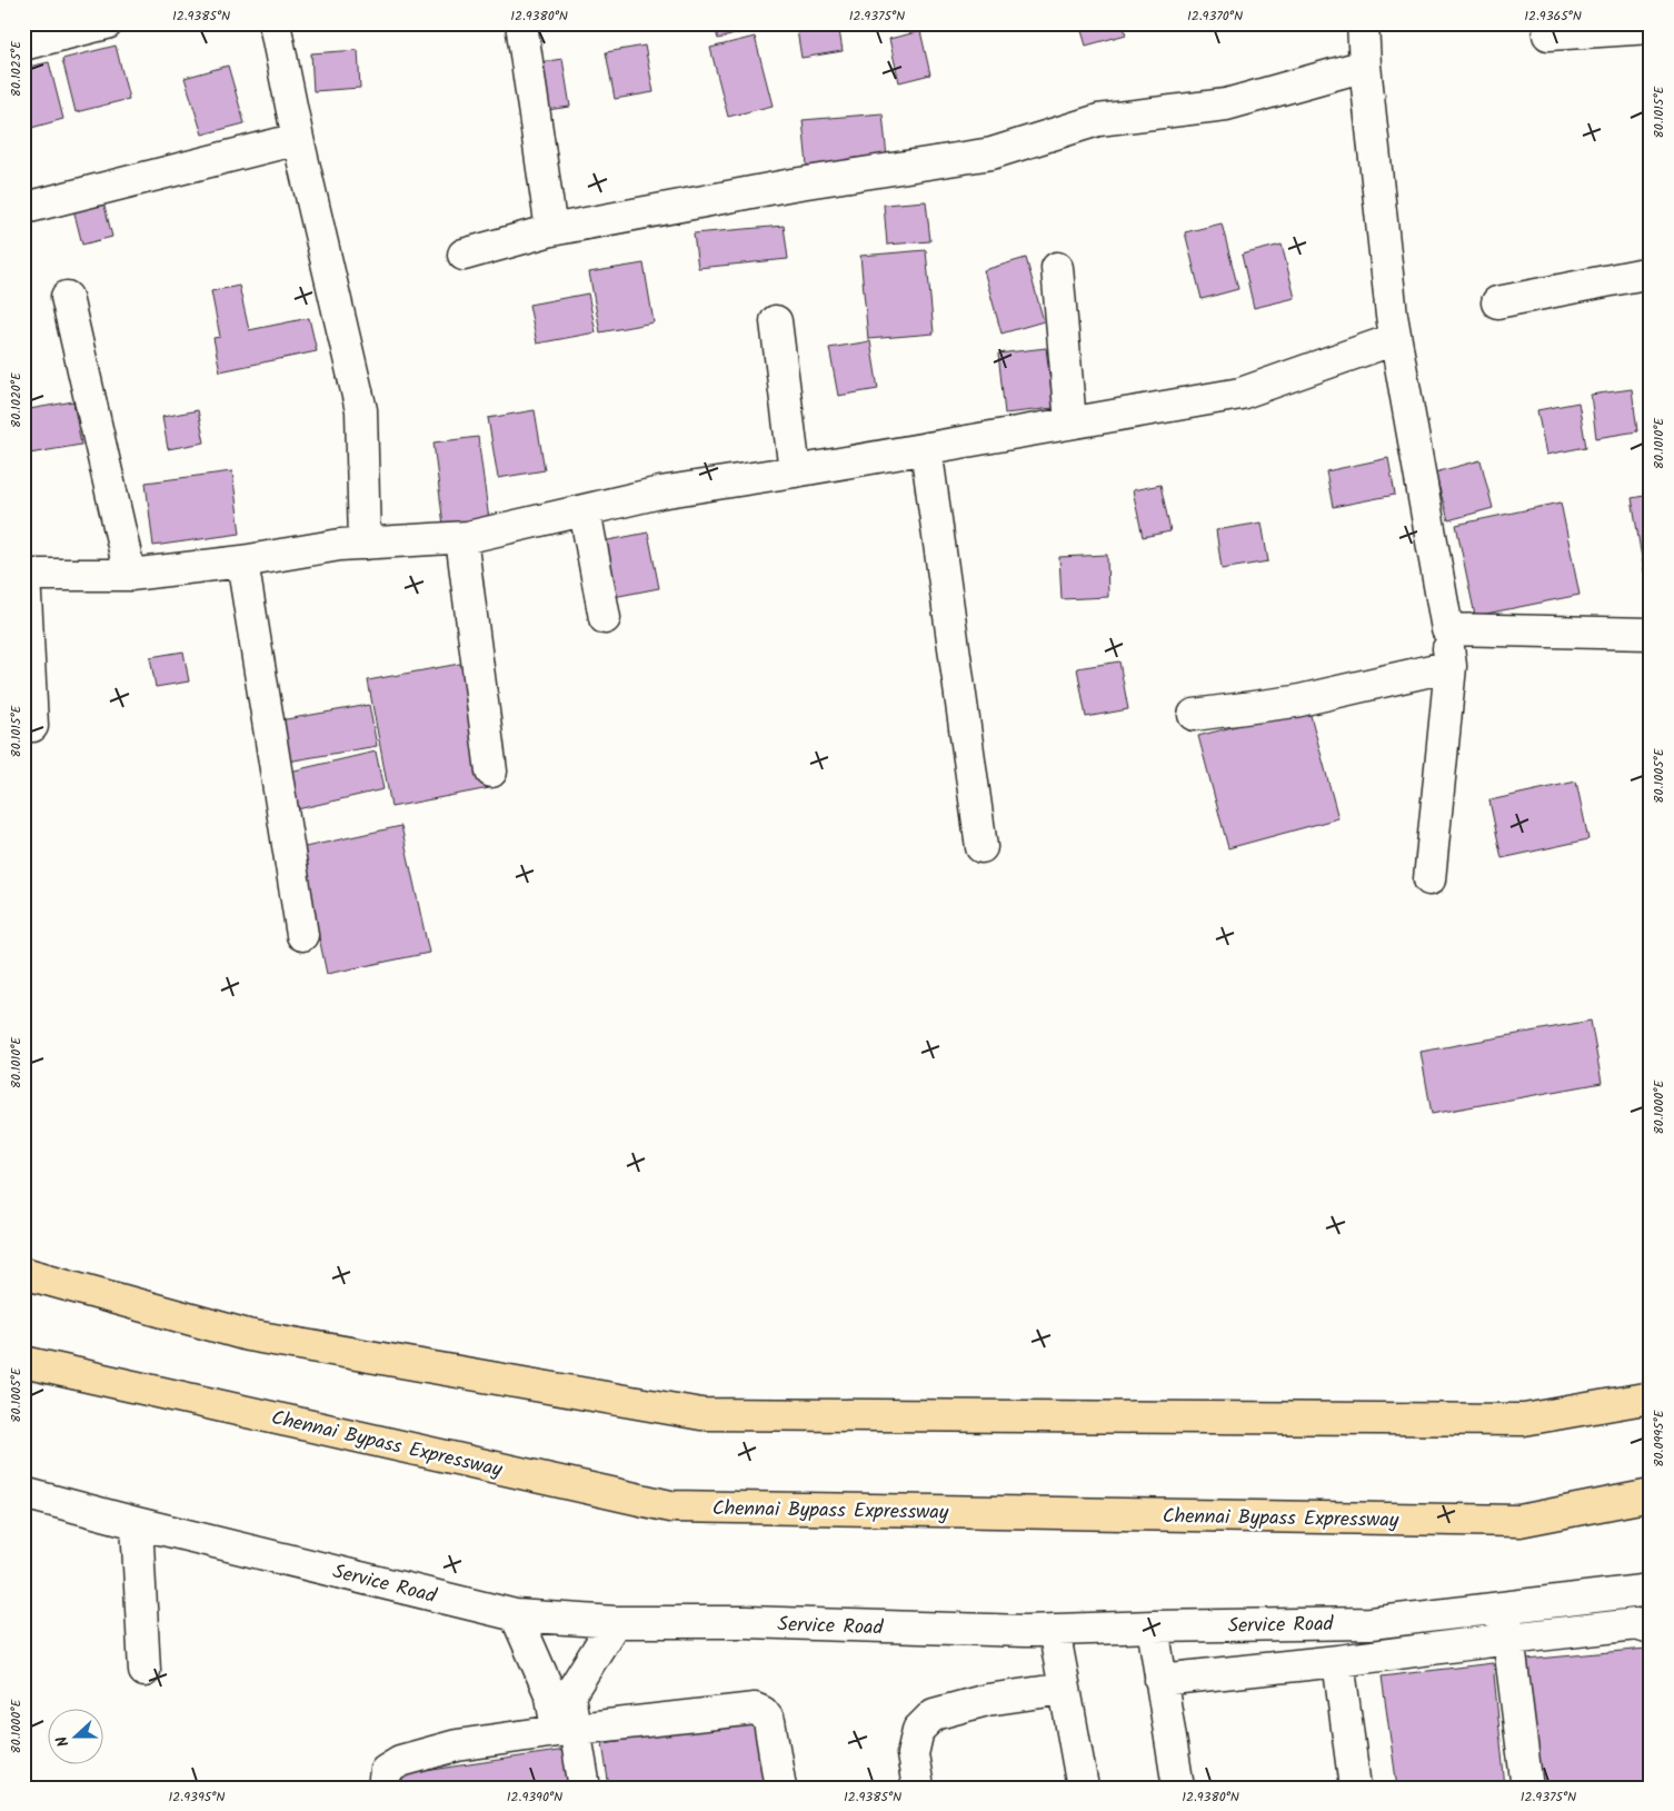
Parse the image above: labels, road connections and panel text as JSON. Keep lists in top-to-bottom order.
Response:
{
  "streets": {
    "highway": ["Chennai Bypass Expressway"],
    "street": ["Service Road"]
  },
  "north": "left",
  "coordinates": [
    "12.9385°N",
    "12.9380°N",
    "12.9375°N",
    "12.9370°N",
    "12.9365°N",
    "80.1025°E",
    "80.1015°E",
    "80.1020°E",
    "80.1010°E",
    "80.1005°E",
    "80.1000°E",
    "80.0995°E",
    "12.9395°N",
    "12.9390°N"
  ]
}
